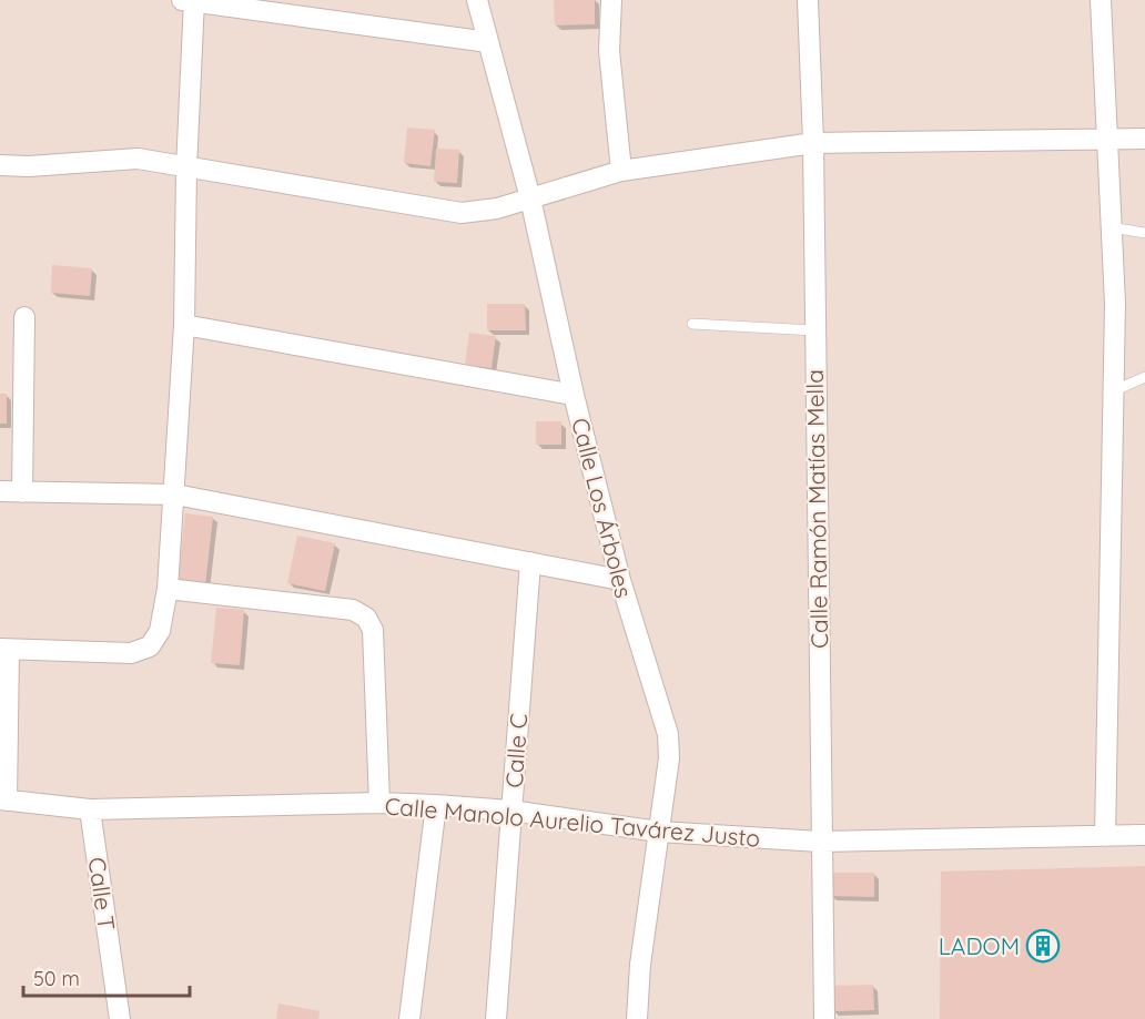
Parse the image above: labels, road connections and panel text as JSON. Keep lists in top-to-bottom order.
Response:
{
  "streets": {
    "street": [
      "Calle Los Árboles",
      "Calle Ramón Matías Mella",
      "Calle C",
      "Calle Manolo Aurelio Tavárez Justo",
      "Calle T"
    ]
  },
  "crossings": [
    ["Calle Los Árboles", "Calle Manolo Aurelio Tavárez Justo"],
    ["Calle Ramón Matías Mella", "Calle Manolo Aurelio Tavárez Justo"],
    ["Calle C", "Calle Manolo Aurelio Tavárez Justo"],
    ["Calle Manolo Aurelio Tavárez Justo", "Calle T"]
  ],
  "places": {
    "building": ["LADOM"]
  },
  "scale_bar": "50 m"
}
